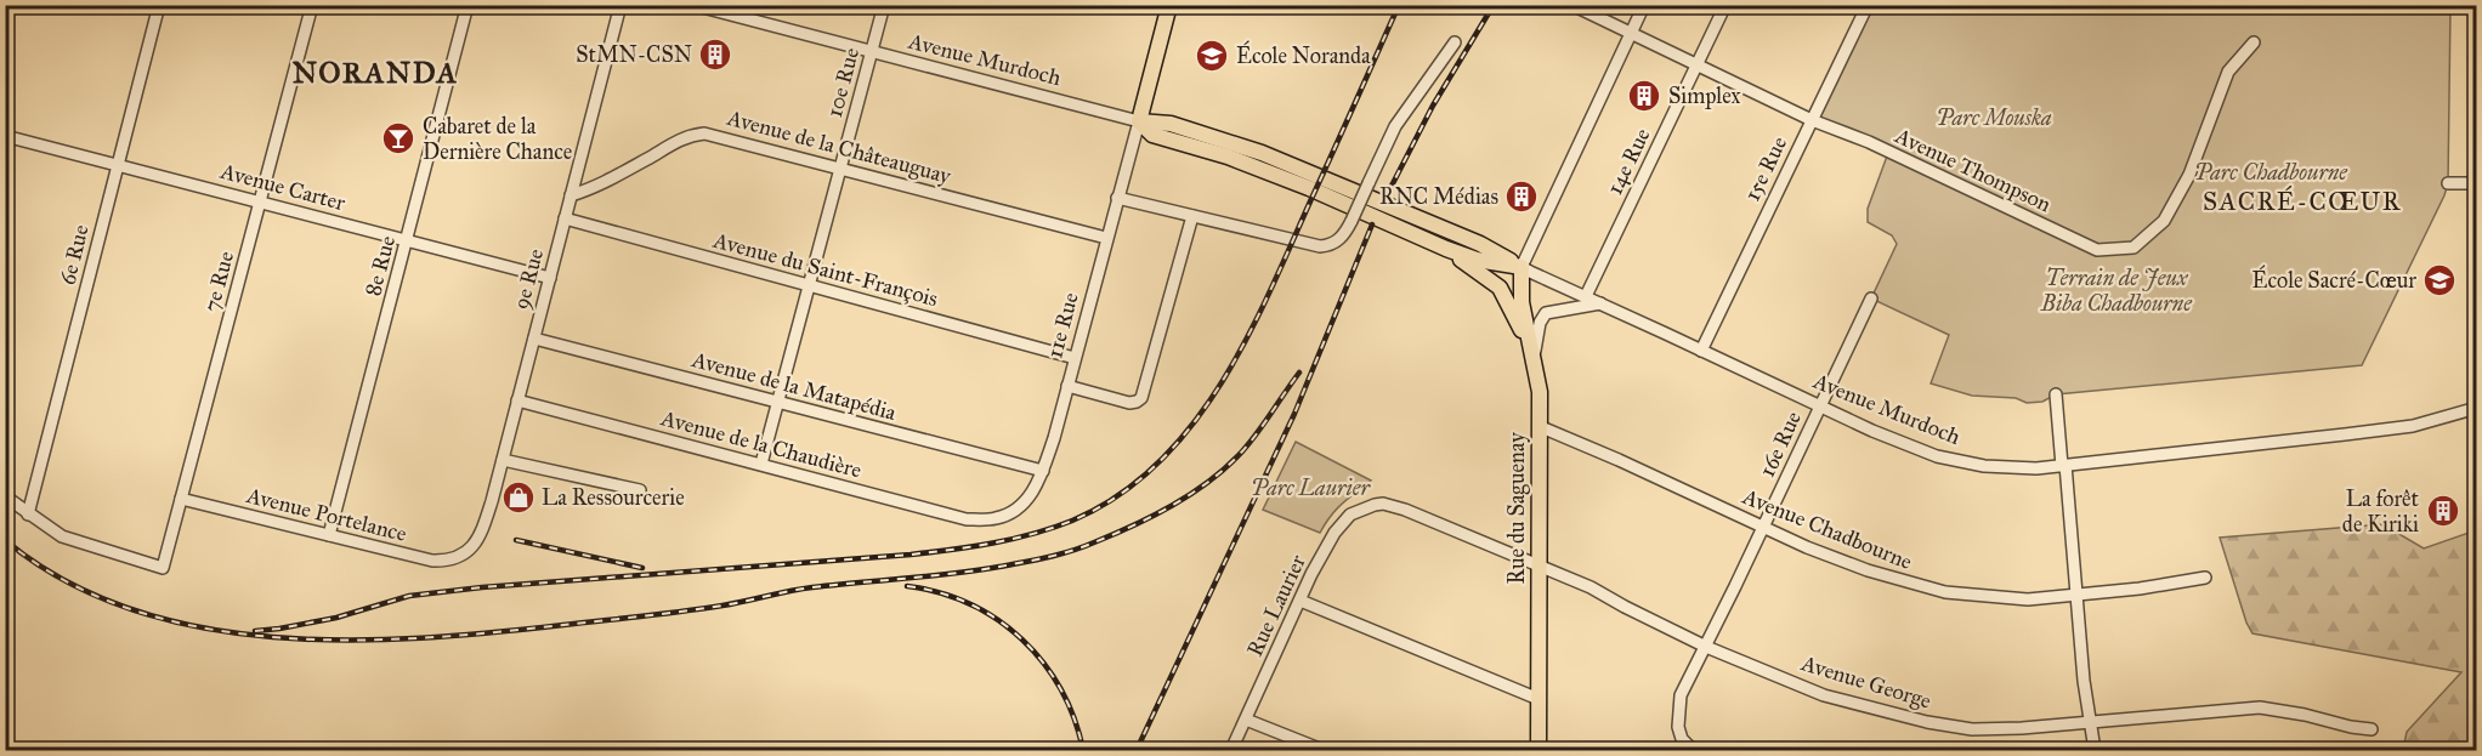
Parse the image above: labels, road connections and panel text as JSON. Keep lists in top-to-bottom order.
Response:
{
  "streets": {
    "main road": ["Avenue Murdoch", "Rue du Saguenay"],
    "street": [
      "10e Rue",
      "Avenue de la Châteauguay",
      "14e Rue",
      "15e Rue",
      "Avenue Thompson",
      "Avenue Carter",
      "6e Rue",
      "8e Rue",
      "Avenue du Saint-François",
      "9e Rue",
      "7e Rue",
      "11e Rue",
      "Avenue de la Matapédia",
      "Avenue de la Chaudière",
      "16e Rue",
      "Avenue Portelance",
      "Avenue Chadbourne",
      "Rue Laurier",
      "Avenue George"
    ]
  },
  "crossings": [
    ["Avenue Murdoch", "10e Rue"],
    ["Avenue Murdoch", "14e Rue"],
    ["Avenue Murdoch", "15e Rue"],
    ["Avenue Murdoch", "11e Rue"],
    ["Avenue Murdoch", "16e Rue"],
    ["Avenue Murdoch", "Rue du Saguenay"],
    ["10e Rue", "Avenue de la Châteauguay"],
    ["10e Rue", "Avenue du Saint-François"],
    ["10e Rue", "Avenue de la Matapédia"],
    ["10e Rue", "Avenue de la Chaudière"],
    ["Avenue de la Châteauguay", "9e Rue"],
    ["Avenue de la Châteauguay", "11e Rue"],
    ["14e Rue", "Avenue Thompson"],
    ["15e Rue", "Avenue Thompson"],
    ["Avenue Carter", "6e Rue"],
    ["Avenue Carter", "8e Rue"],
    ["Avenue Carter", "9e Rue"],
    ["Avenue Carter", "7e Rue"],
    ["6e Rue", "7e Rue"],
    ["8e Rue", "Avenue Portelance"],
    ["Avenue du Saint-François", "9e Rue"],
    ["Avenue du Saint-François", "11e Rue"],
    ["9e Rue", "Avenue de la Matapédia"],
    ["9e Rue", "Avenue de la Chaudière"],
    ["9e Rue", "Avenue Portelance"],
    ["7e Rue", "Avenue Portelance"],
    ["11e Rue", "Avenue de la Matapédia"],
    ["11e Rue", "Avenue de la Chaudière"],
    ["16e Rue", "Avenue Chadbourne"],
    ["16e Rue", "Avenue George"],
    ["Rue du Saguenay", "Avenue Chadbourne"],
    ["Rue du Saguenay", "Avenue George"],
    ["Rue Laurier", "Avenue George"]
  ],
  "districts": ["NORANDA", "SACRÉ-CŒUR"],
  "parks": [
    "Parc Mouska",
    "Parc Chadbourne",
    "Terrain de Jeux Biba Chadbourne",
    "Parc Laurier"
  ],
  "places": {
    "building": [
      "StMN-CSN",
      "Simplex",
      "RNC Médias",
      "La forêt de Kiriki"
    ],
    "school or university": ["École Noranda", "École Sacré-Cœur"],
    "bar": ["Cabaret de la Dernière Chance"],
    "shop": ["La Ressourcerie"]
  }
}
